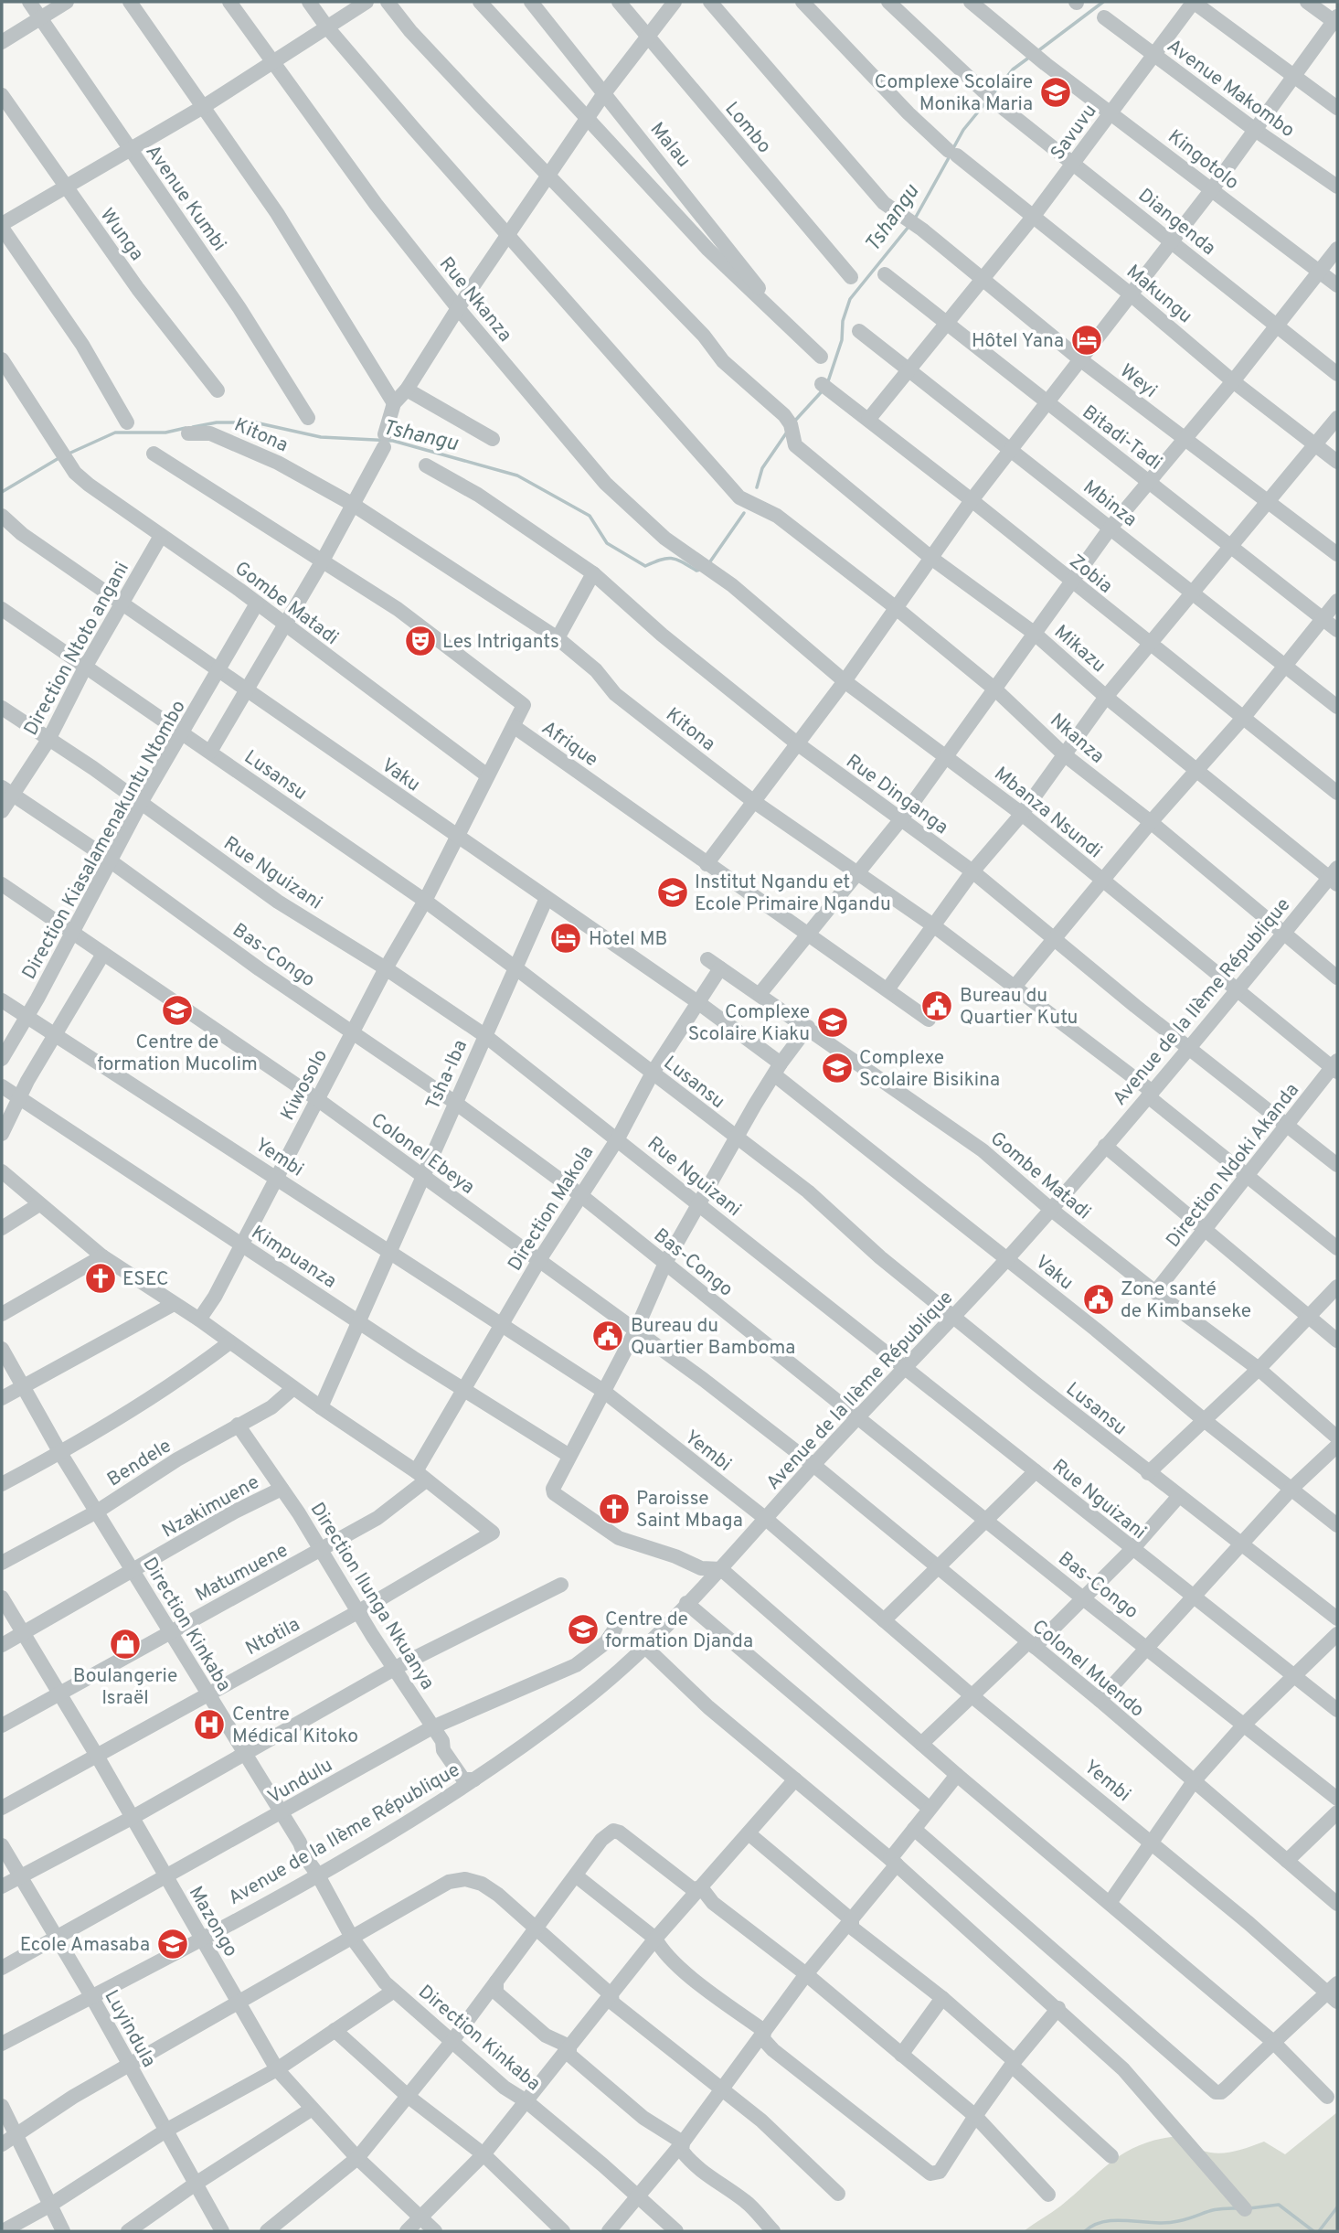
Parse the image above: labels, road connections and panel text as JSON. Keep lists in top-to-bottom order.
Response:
{
  "streets": {
    "street": [
      "Avenue Makombo",
      "Lombo",
      "Savuvu",
      "Malau",
      "Kingotolo",
      "Avenue Kumbi",
      "Diangenda",
      "Wunga",
      "Makungu",
      "Rue Nkanza",
      "Weyi",
      "Kitona",
      "Bitadi-Tadi",
      "Mbinza",
      "Zobia",
      "Gombe Matadi",
      "Direction Ntoto angani",
      "Mikazu",
      "Nkanza",
      "Afrique",
      "Lusansu",
      "Vaku",
      "Rue Dinganga",
      "Mbanza Nsundi",
      "Direction Kiasalamenakuntu Ntombo",
      "Rue Nguizani",
      "Bas-Congo",
      "Avenue de la IIème République",
      "Tsha-Iba",
      "Kiwosolo",
      "Colonel Ebeya",
      "Yembi",
      "Direction Ndoki Akanda",
      "Direction Makola",
      "Kimpuanza",
      "Bendele",
      "Nzakimuene",
      "Matumuene",
      "Direction Ilunga Nkuanya",
      "Direction Kinkaba",
      "Ntotila",
      "Colonel Muendo",
      "Vundulu",
      "Mazongo",
      "Luyindula"
    ]
  },
  "crossings": [
    ["Avenue Makombo", "Savuvu"],
    ["Savuvu", "Kingotolo"],
    ["Savuvu", "Diangenda"],
    ["Savuvu", "Makungu"],
    ["Savuvu", "Weyi"],
    ["Savuvu", "Bitadi-Tadi"],
    ["Savuvu", "Mbinza"],
    ["Savuvu", "Zobia"],
    ["Rue Nkanza", "Mbanza Nsundi"],
    ["Kitona", "Avenue de la IIème République"],
    ["Kitona", "Direction Ndoki Akanda"],
    ["Gombe Matadi", "Direction Ntoto angani"],
    ["Gombe Matadi", "Direction Kiasalamenakuntu Ntombo"],
    ["Gombe Matadi", "Avenue de la IIème République"],
    ["Gombe Matadi", "Kiwosolo"],
    ["Gombe Matadi", "Direction Ndoki Akanda"],
    ["Gombe Matadi", "Direction Makola"],
    ["Direction Ntoto angani", "Lusansu"],
    ["Direction Ntoto angani", "Vaku"],
    ["Direction Ntoto angani", "Rue Nguizani"],
    ["Direction Ntoto angani", "Bas-Congo"],
    ["Mikazu", "Avenue de la IIème République"],
    ["Nkanza", "Avenue de la IIème République"],
    ["Afrique", "Kiwosolo"],
    ["Lusansu", "Direction Kiasalamenakuntu Ntombo"],
    ["Lusansu", "Avenue de la IIème République"],
    ["Lusansu", "Tsha-Iba"],
    ["Lusansu", "Kiwosolo"],
    ["Lusansu", "Direction Makola"],
    ["Vaku", "Direction Kiasalamenakuntu Ntombo"],
    ["Vaku", "Avenue de la IIème République"],
    ["Vaku", "Tsha-Iba"],
    ["Vaku", "Kiwosolo"],
    ["Vaku", "Direction Makola"],
    ["Rue Dinganga", "Avenue de la IIème République"],
    ["Rue Dinganga", "Direction Ndoki Akanda"],
    ["Mbanza Nsundi", "Avenue de la IIème République"],
    ["Mbanza Nsundi", "Direction Ndoki Akanda"],
    ["Direction Kiasalamenakuntu Ntombo", "Rue Nguizani"],
    ["Direction Kiasalamenakuntu Ntombo", "Bas-Congo"],
    ["Direction Kiasalamenakuntu Ntombo", "Colonel Ebeya"],
    ["Direction Kiasalamenakuntu Ntombo", "Yembi"],
    ["Rue Nguizani", "Avenue de la IIème République"],
    ["Rue Nguizani", "Tsha-Iba"],
    ["Rue Nguizani", "Kiwosolo"],
    ["Rue Nguizani", "Direction Makola"],
    ["Bas-Congo", "Avenue de la IIème République"],
    ["Bas-Congo", "Tsha-Iba"],
    ["Bas-Congo", "Kiwosolo"],
    ["Bas-Congo", "Direction Makola"],
    ["Avenue de la IIème République", "Colonel Ebeya"],
    ["Avenue de la IIème République", "Yembi"],
    ["Avenue de la IIème République", "Direction Ilunga Nkuanya"],
    ["Avenue de la IIème République", "Direction Kinkaba"],
    ["Avenue de la IIème République", "Colonel Muendo"],
    ["Avenue de la IIème République", "Mazongo"],
    ["Avenue de la IIème République", "Luyindula"],
    ["Tsha-Iba", "Colonel Ebeya"],
    ["Tsha-Iba", "Yembi"],
    ["Tsha-Iba", "Kimpuanza"],
    ["Kiwosolo", "Colonel Ebeya"],
    ["Kiwosolo", "Yembi"],
    ["Kiwosolo", "Kimpuanza"],
    ["Colonel Ebeya", "Direction Makola"],
    ["Colonel Ebeya", "Colonel Muendo"],
    ["Yembi", "Direction Makola"],
    ["Direction Makola", "Kimpuanza"],
    ["Direction Makola", "Matumuene"],
    ["Direction Makola", "Ntotila"],
    ["Bendele", "Direction Ilunga Nkuanya"],
    ["Bendele", "Direction Kinkaba"],
    ["Nzakimuene", "Direction Ilunga Nkuanya"],
    ["Nzakimuene", "Direction Kinkaba"],
    ["Nzakimuene", "Mazongo"],
    ["Matumuene", "Direction Ilunga Nkuanya"],
    ["Matumuene", "Direction Kinkaba"],
    ["Matumuene", "Ntotila"],
    ["Matumuene", "Mazongo"],
    ["Direction Ilunga Nkuanya", "Ntotila"],
    ["Direction Ilunga Nkuanya", "Vundulu"],
    ["Direction Kinkaba", "Ntotila"],
    ["Direction Kinkaba", "Vundulu"],
    ["Ntotila", "Mazongo"],
    ["Vundulu", "Mazongo"],
    ["Vundulu", "Luyindula"]
  ],
  "water": ["Tshangu"],
  "places": {
    "school or university": [
      "Complexe Scolaire Monika Maria",
      "Institut Ngandu et Ecole Primaire Ngandu",
      "Centre de formation Mucolim",
      "Complexe Scolaire Kiaku",
      "Complexe Scolaire Bisikina",
      "Centre de formation Djanda",
      "Ecole Amasaba"
    ],
    "hotel": ["Hôtel Yana", "Hotel MB"],
    "theatre": ["Les Intrigants"],
    "public building": ["Bureau du Quartier Kutu", "Zone santé de Kimbanseke", "Bureau du Quartier Bamboma"],
    "church": ["ESEC", "Paroisse Saint Mbaga"],
    "shop": ["Boulangerie Israël"],
    "hospital": ["Centre Médical Kitoko"]
  }
}
